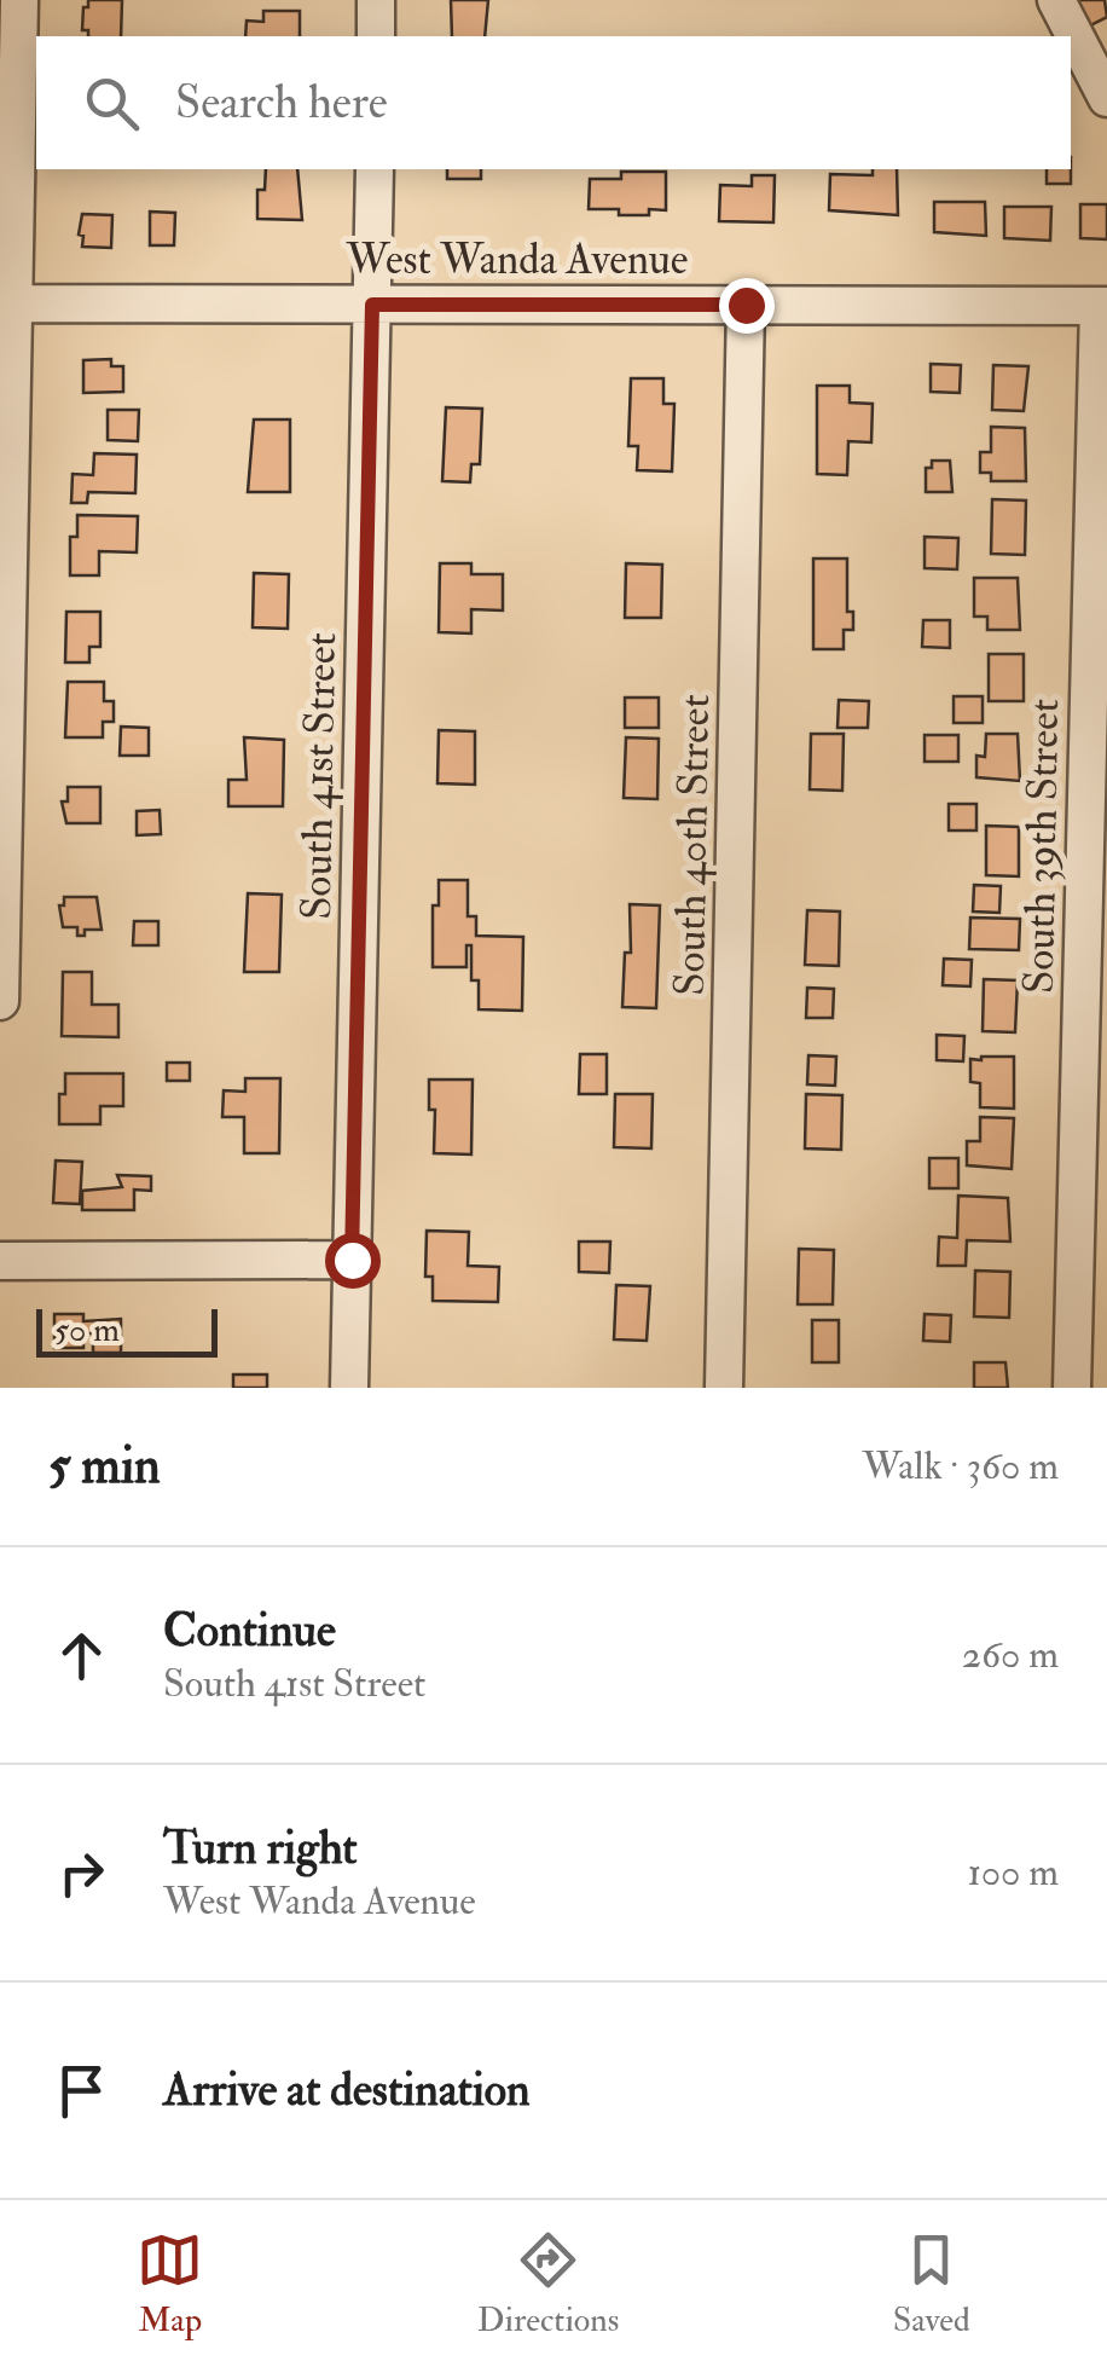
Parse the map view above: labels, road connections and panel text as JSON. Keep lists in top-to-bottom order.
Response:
{
  "streets": {
    "street": [
      "West Wanda Avenue",
      "South 41st Street",
      "South 40th Street",
      "South 39th Street"
    ]
  },
  "crossings": [
    ["West Wanda Avenue", "South 41st Street"],
    ["West Wanda Avenue", "South 40th Street"],
    ["West Wanda Avenue", "South 39th Street"]
  ],
  "scale_bar": "50 m",
  "page": {
    "search": "Search here",
    "scale": "50 m",
    "heading": ["5 min", "Walk · 360 m"],
    "list": [
      ["Continue", "South 41st Street", "260 m"],
      ["Turn right", "West Wanda Avenue", "100 m"],
      "Arrive at destination"
    ],
    "nav": ["Map", "Directions", "Saved"]
  }
}
